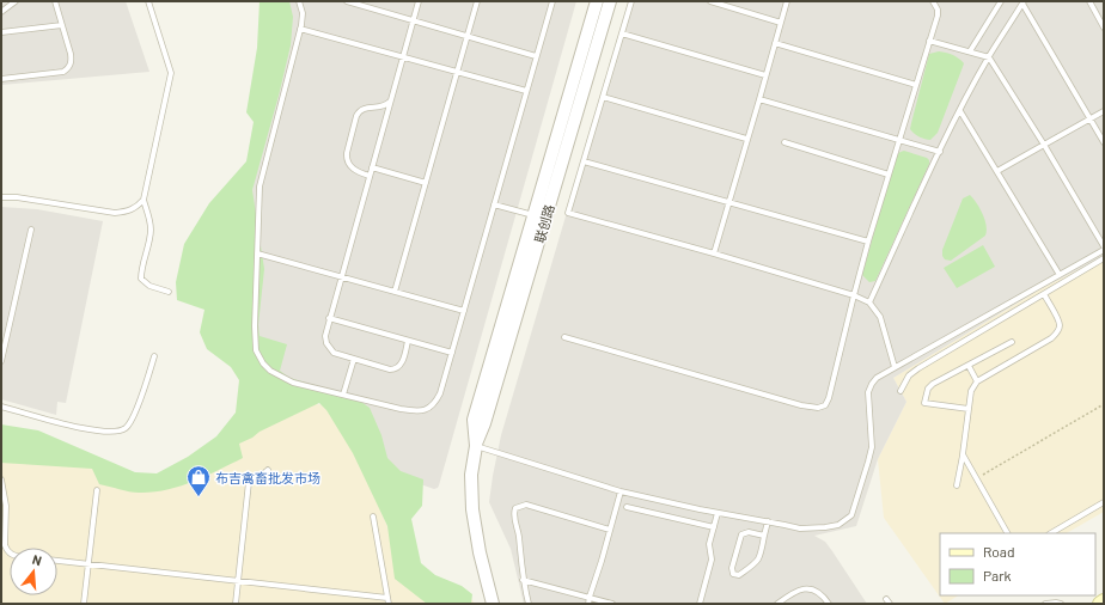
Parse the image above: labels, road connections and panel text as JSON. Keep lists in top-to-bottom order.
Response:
{
  "streets": {
    "street": ["联创路"]
  },
  "places": {
    "shop": ["布吉禽畜批发市场"]
  },
  "legend": ["Road", "Park"],
  "north": "top"
}
